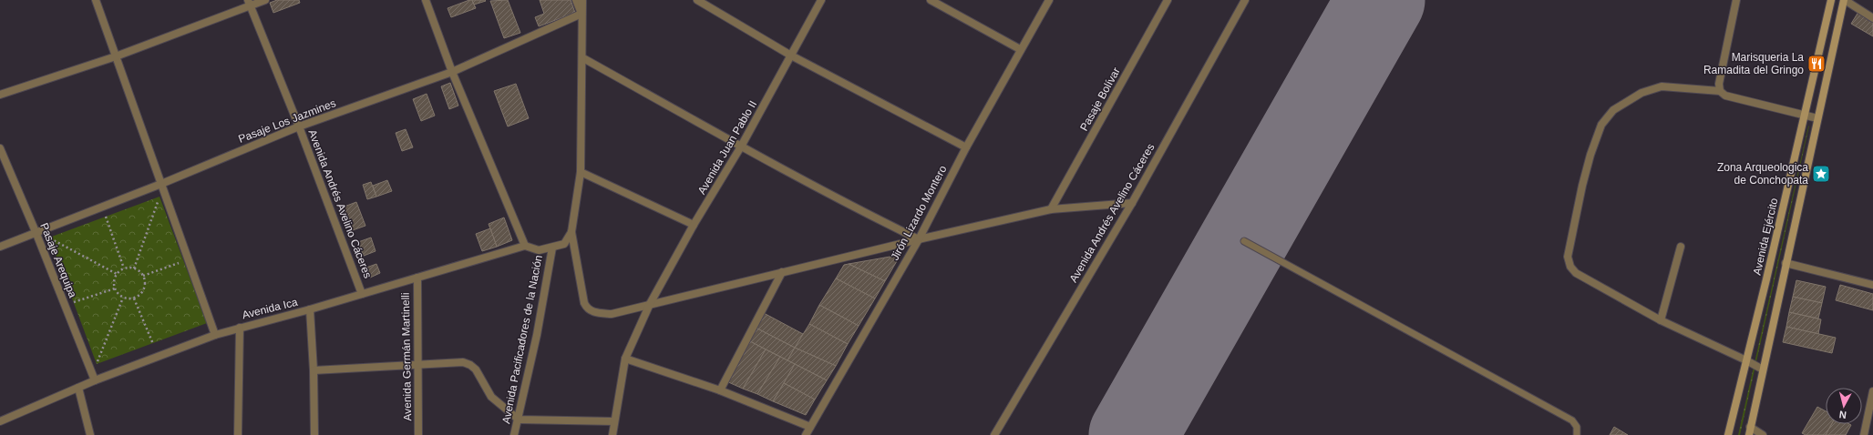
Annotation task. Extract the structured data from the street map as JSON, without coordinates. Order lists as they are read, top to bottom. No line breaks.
{"streets":{"street":["Pasaje Bolívar","Pasaje Los Jazmines","Avenida Juan Pablo II","Avenida Andrés Avelino Cáceres","Jirón Lizardo Montero","Avenida Ejército","Pasaje Arequipa","Avenida Ica","Avenida Pacificadores de la Nación","Avenida Germán Martinelli"]},"crossings":[["Pasaje Los Jazmines","Avenida Andrés Avelino Cáceres"],["Pasaje Los Jazmines","Pasaje Arequipa"],["Avenida Andrés Avelino Cáceres","Avenida Ica"],["Pasaje Arequipa","Avenida Ica"],["Avenida Ica","Avenida Pacificadores de la Nación"],["Avenida Ica","Avenida Germán Martinelli"]],"places":{"restaurant":["Marisqueria La Ramadita del Gringo"],"place":["Zona Arqueologica de Conchopata"]},"north":"bottom"}
